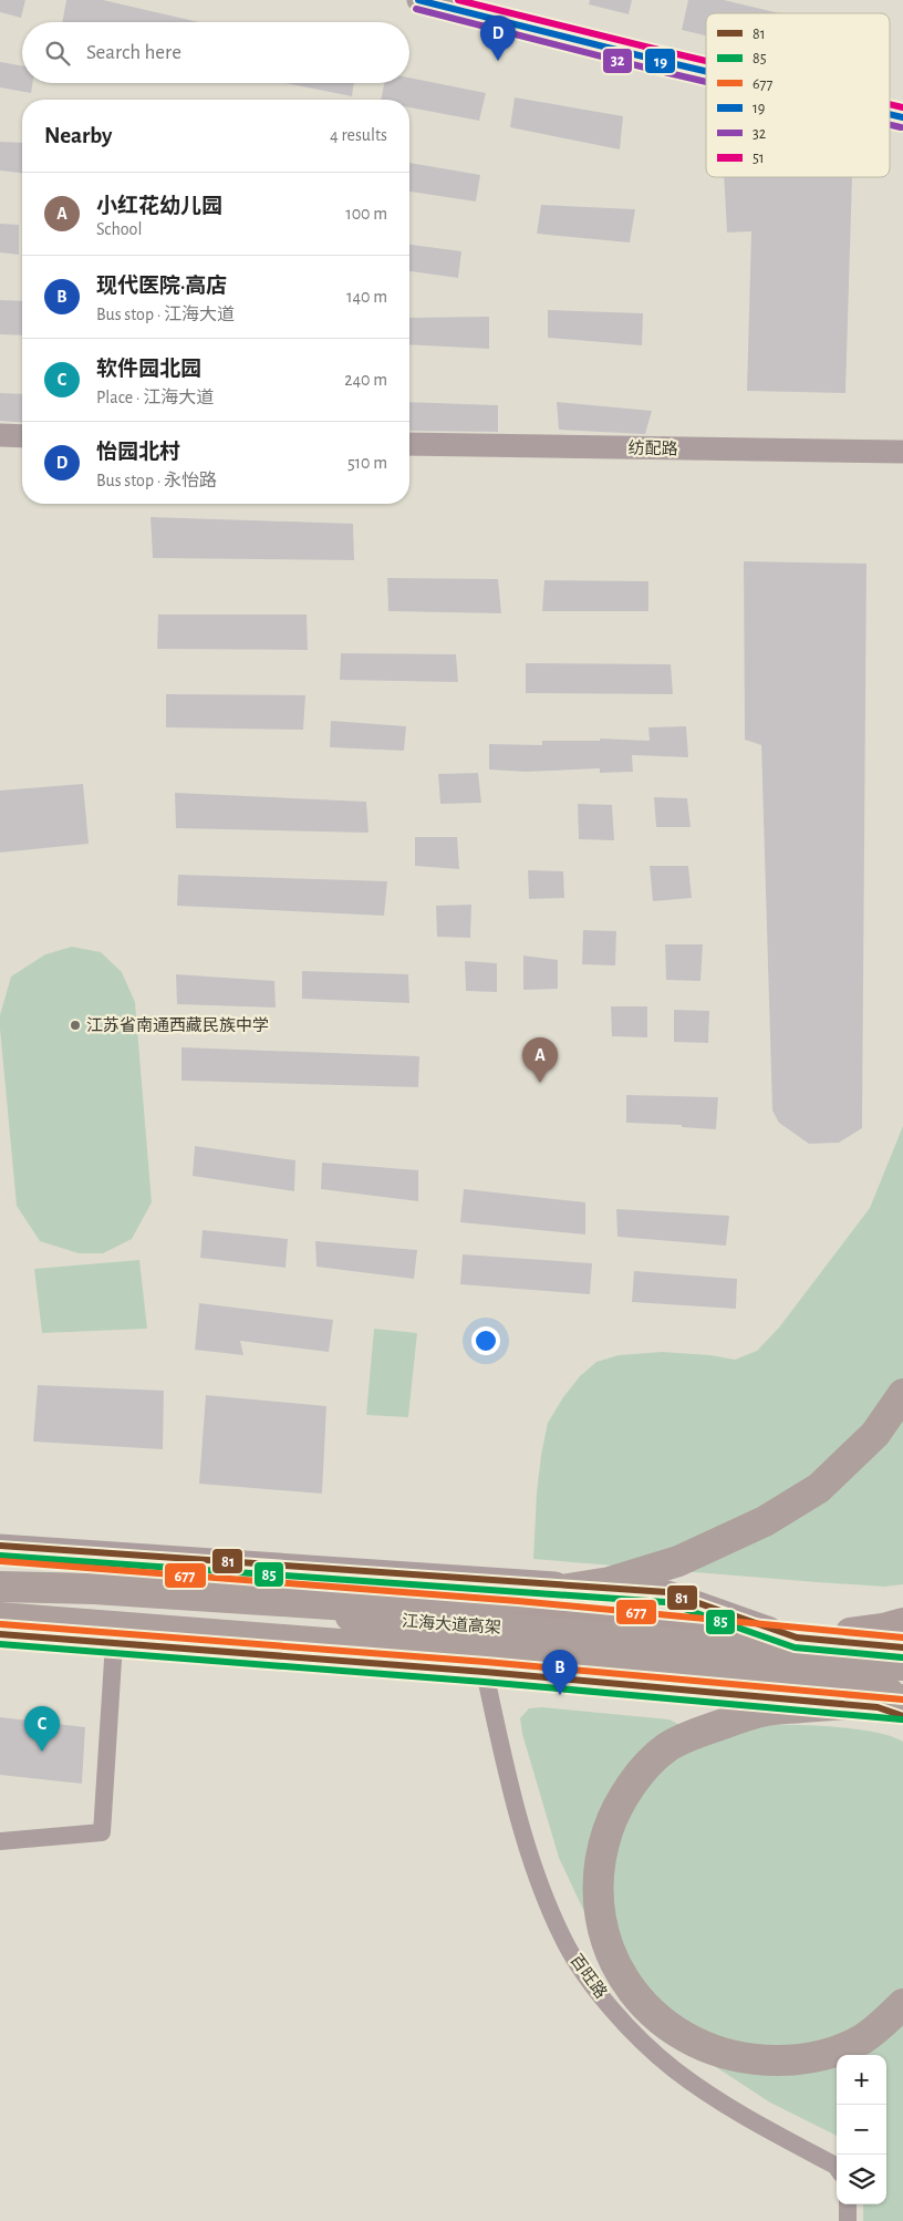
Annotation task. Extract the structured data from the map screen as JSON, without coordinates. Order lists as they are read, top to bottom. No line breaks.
{"streets":{"highway":["江海大道高架"],"street":["纺配路","百旺路"]},"places":["江苏省南通西藏民族中学"],"lines":["transit line 19","transit line 51","transit line 32","transit line 81","transit line 85","transit line 677"],"legend":["81","85","677","19","32","51"],"page":{"pins":["D","A","B","C"],"search":"Search here","heading":["Nearby","4 results"],"list":[{"mark":"A","name":"小红花幼儿园","note":"School","value":"100 m"},{"mark":"B","name":"现代医院·高店","note":"Bus stop · 江海大道","value":"140 m"},{"mark":"C","name":"软件园北园","note":"Place · 江海大道","value":"240 m"},{"mark":"D","name":"怡园北村","note":"Bus stop · 永怡路","value":"510 m"}],"map_buttons":["+","−"]}}
